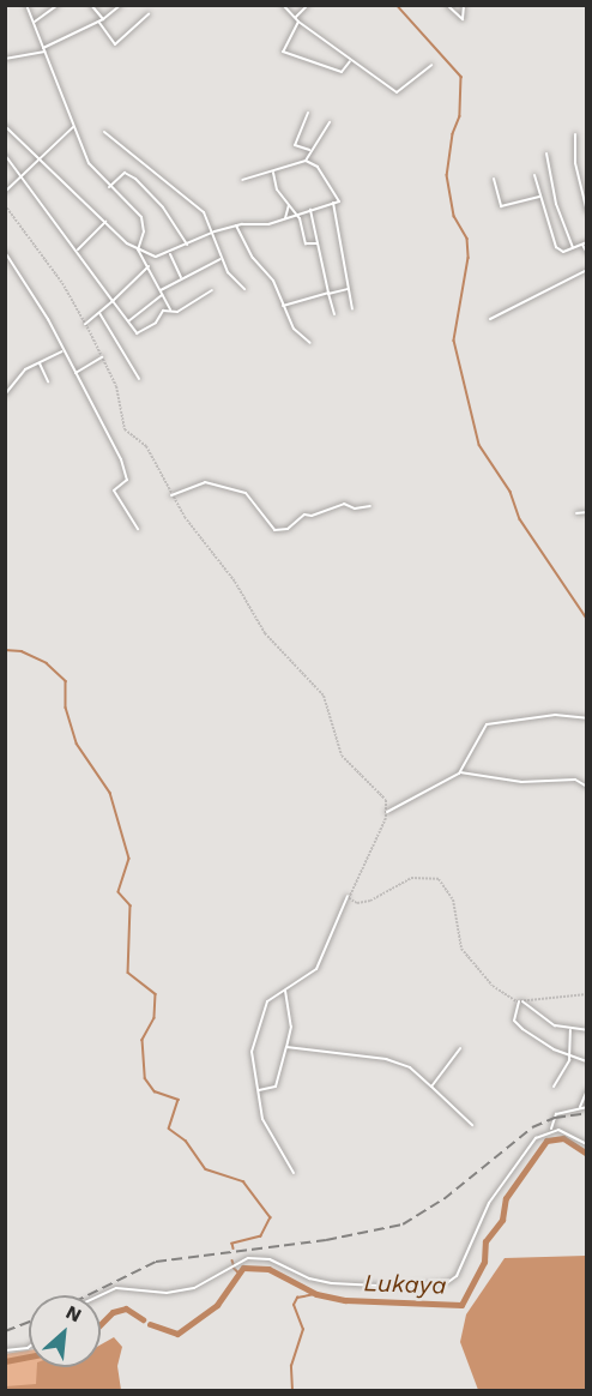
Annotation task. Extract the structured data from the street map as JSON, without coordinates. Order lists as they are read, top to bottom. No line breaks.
{"water":["Lukaya"],"north":"top right"}
